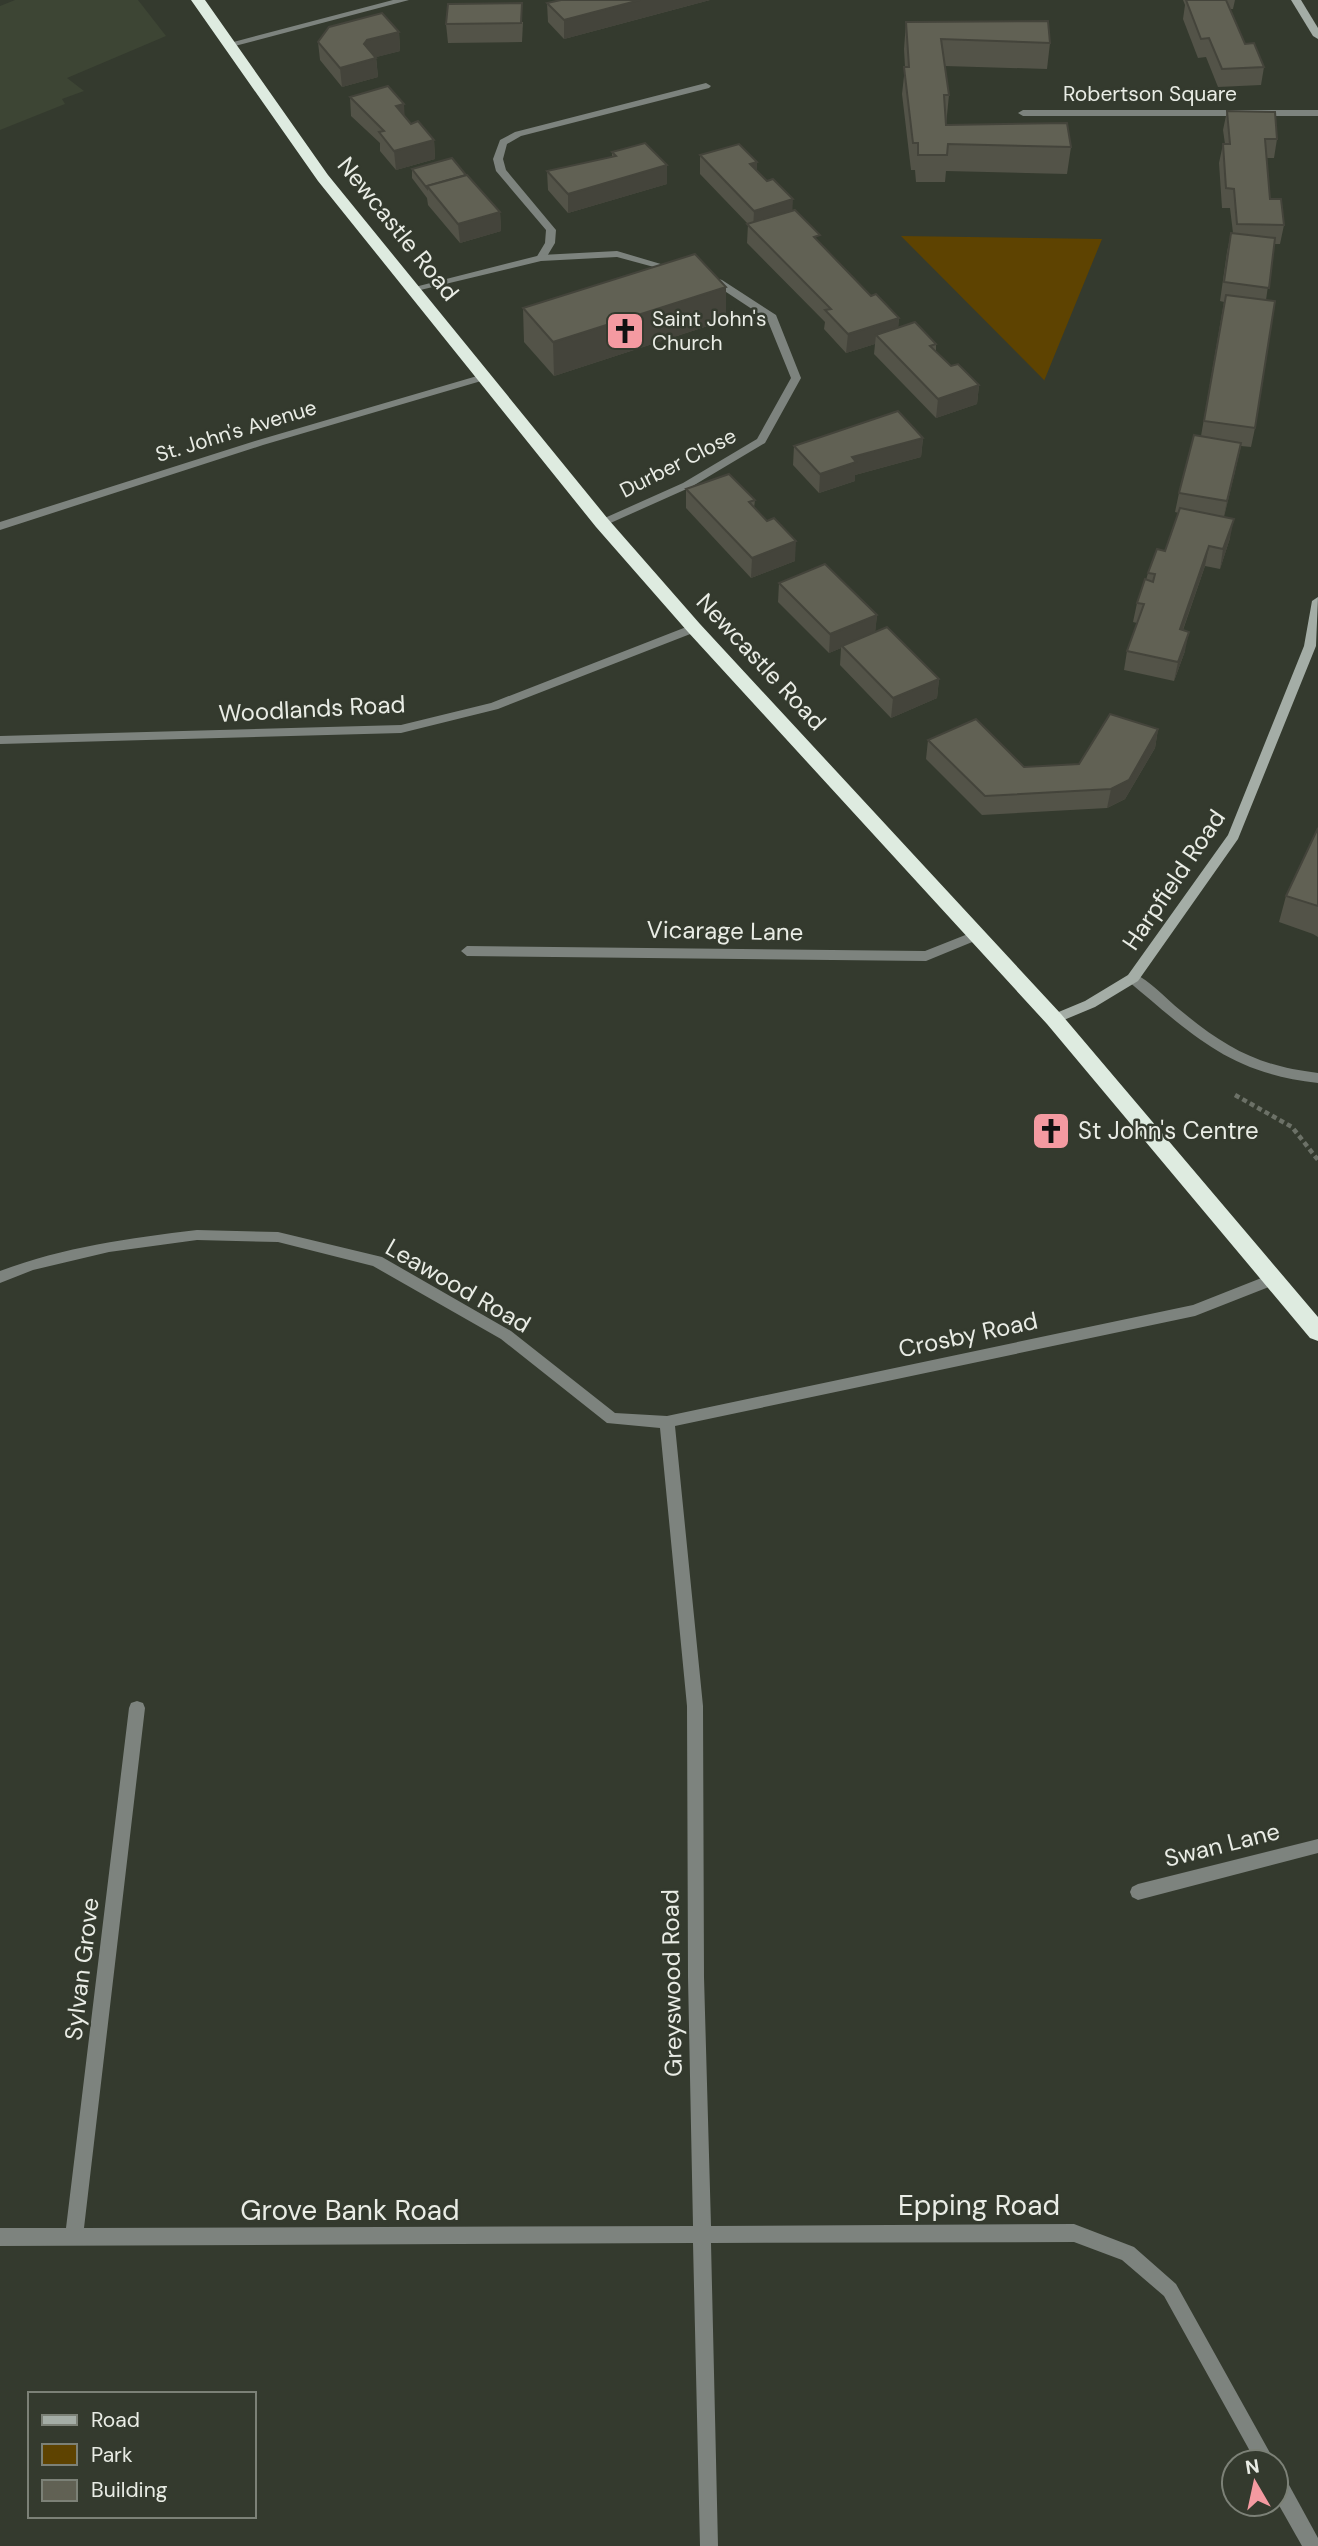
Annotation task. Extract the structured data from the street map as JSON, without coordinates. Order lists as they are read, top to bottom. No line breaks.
{"streets":{"highway":["Newcastle Road"],"street":["Robertson Square","St. John's Avenue","Durber Close","Woodlands Road","Harpfield Road","Vicarage Lane","Leawood Road","Crosby Road","Swan Lane","Sylvan Grove","Greyswood Road","Epping Road","Grove Bank Road"]},"crossings":[["Newcastle Road","St. John's Avenue"],["Newcastle Road","Durber Close"],["Newcastle Road","Woodlands Road"],["Newcastle Road","Harpfield Road"],["Newcastle Road","Vicarage Lane"],["Newcastle Road","Crosby Road"],["Leawood Road","Crosby Road"],["Leawood Road","Greyswood Road"],["Crosby Road","Greyswood Road"],["Sylvan Grove","Grove Bank Road"],["Greyswood Road","Epping Road"],["Greyswood Road","Grove Bank Road"],["Epping Road","Grove Bank Road"]],"places":{"church":["Saint John's Church","St John's Centre"]},"legend":["Road","Park","Building"],"north":"top"}
